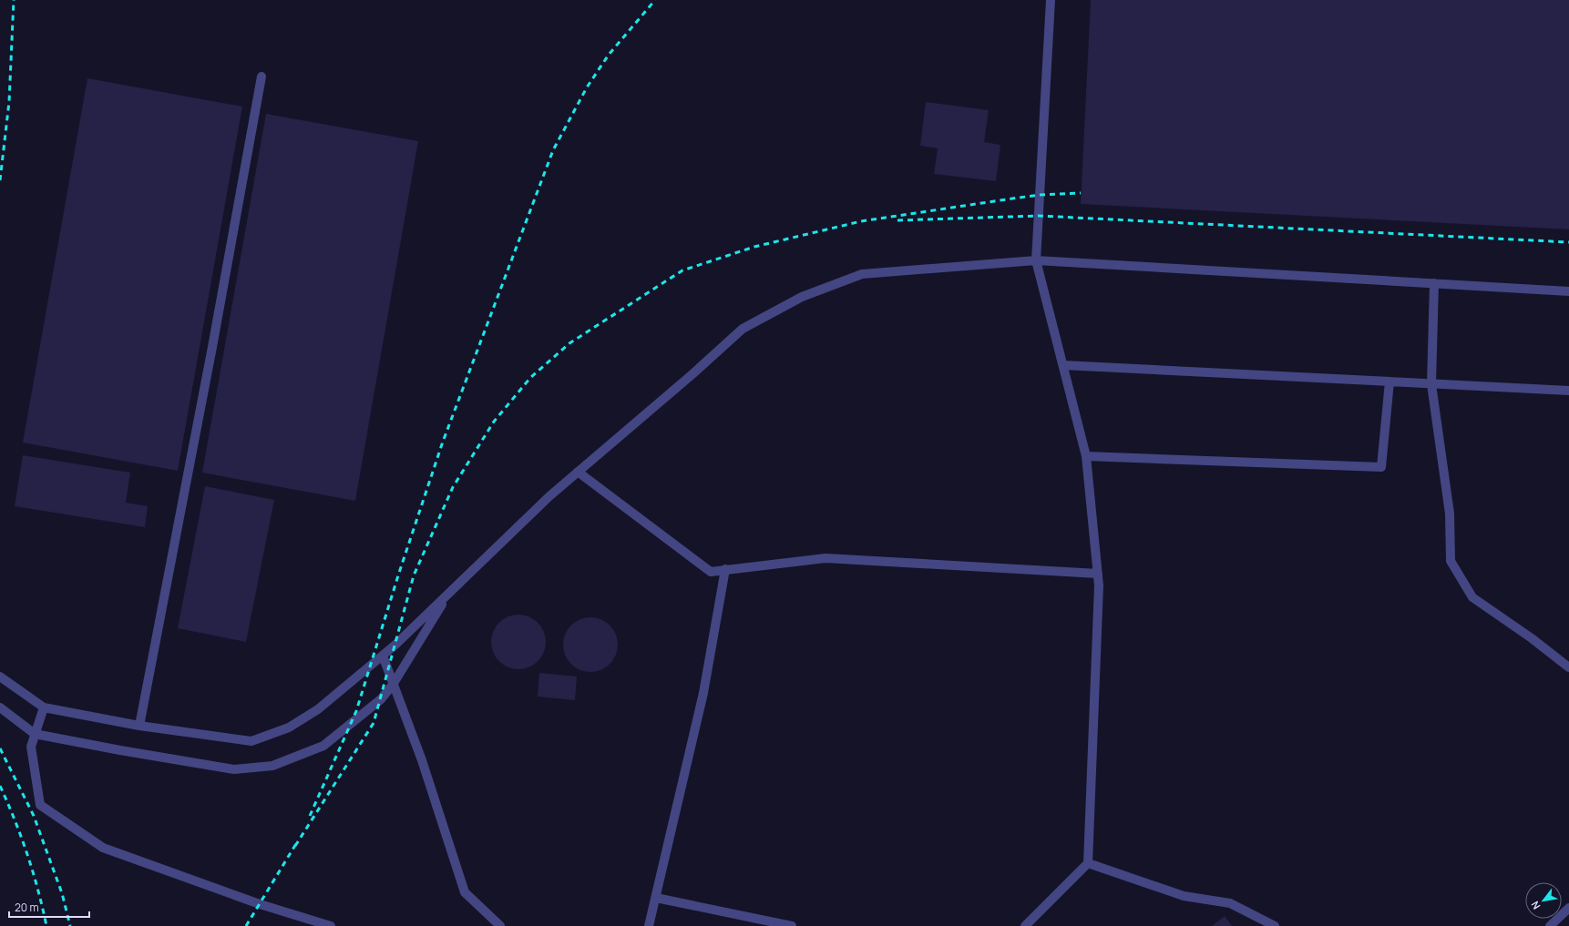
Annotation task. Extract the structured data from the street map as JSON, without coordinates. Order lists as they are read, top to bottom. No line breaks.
{"scale_bar":"20 m","north":"bottom left"}
